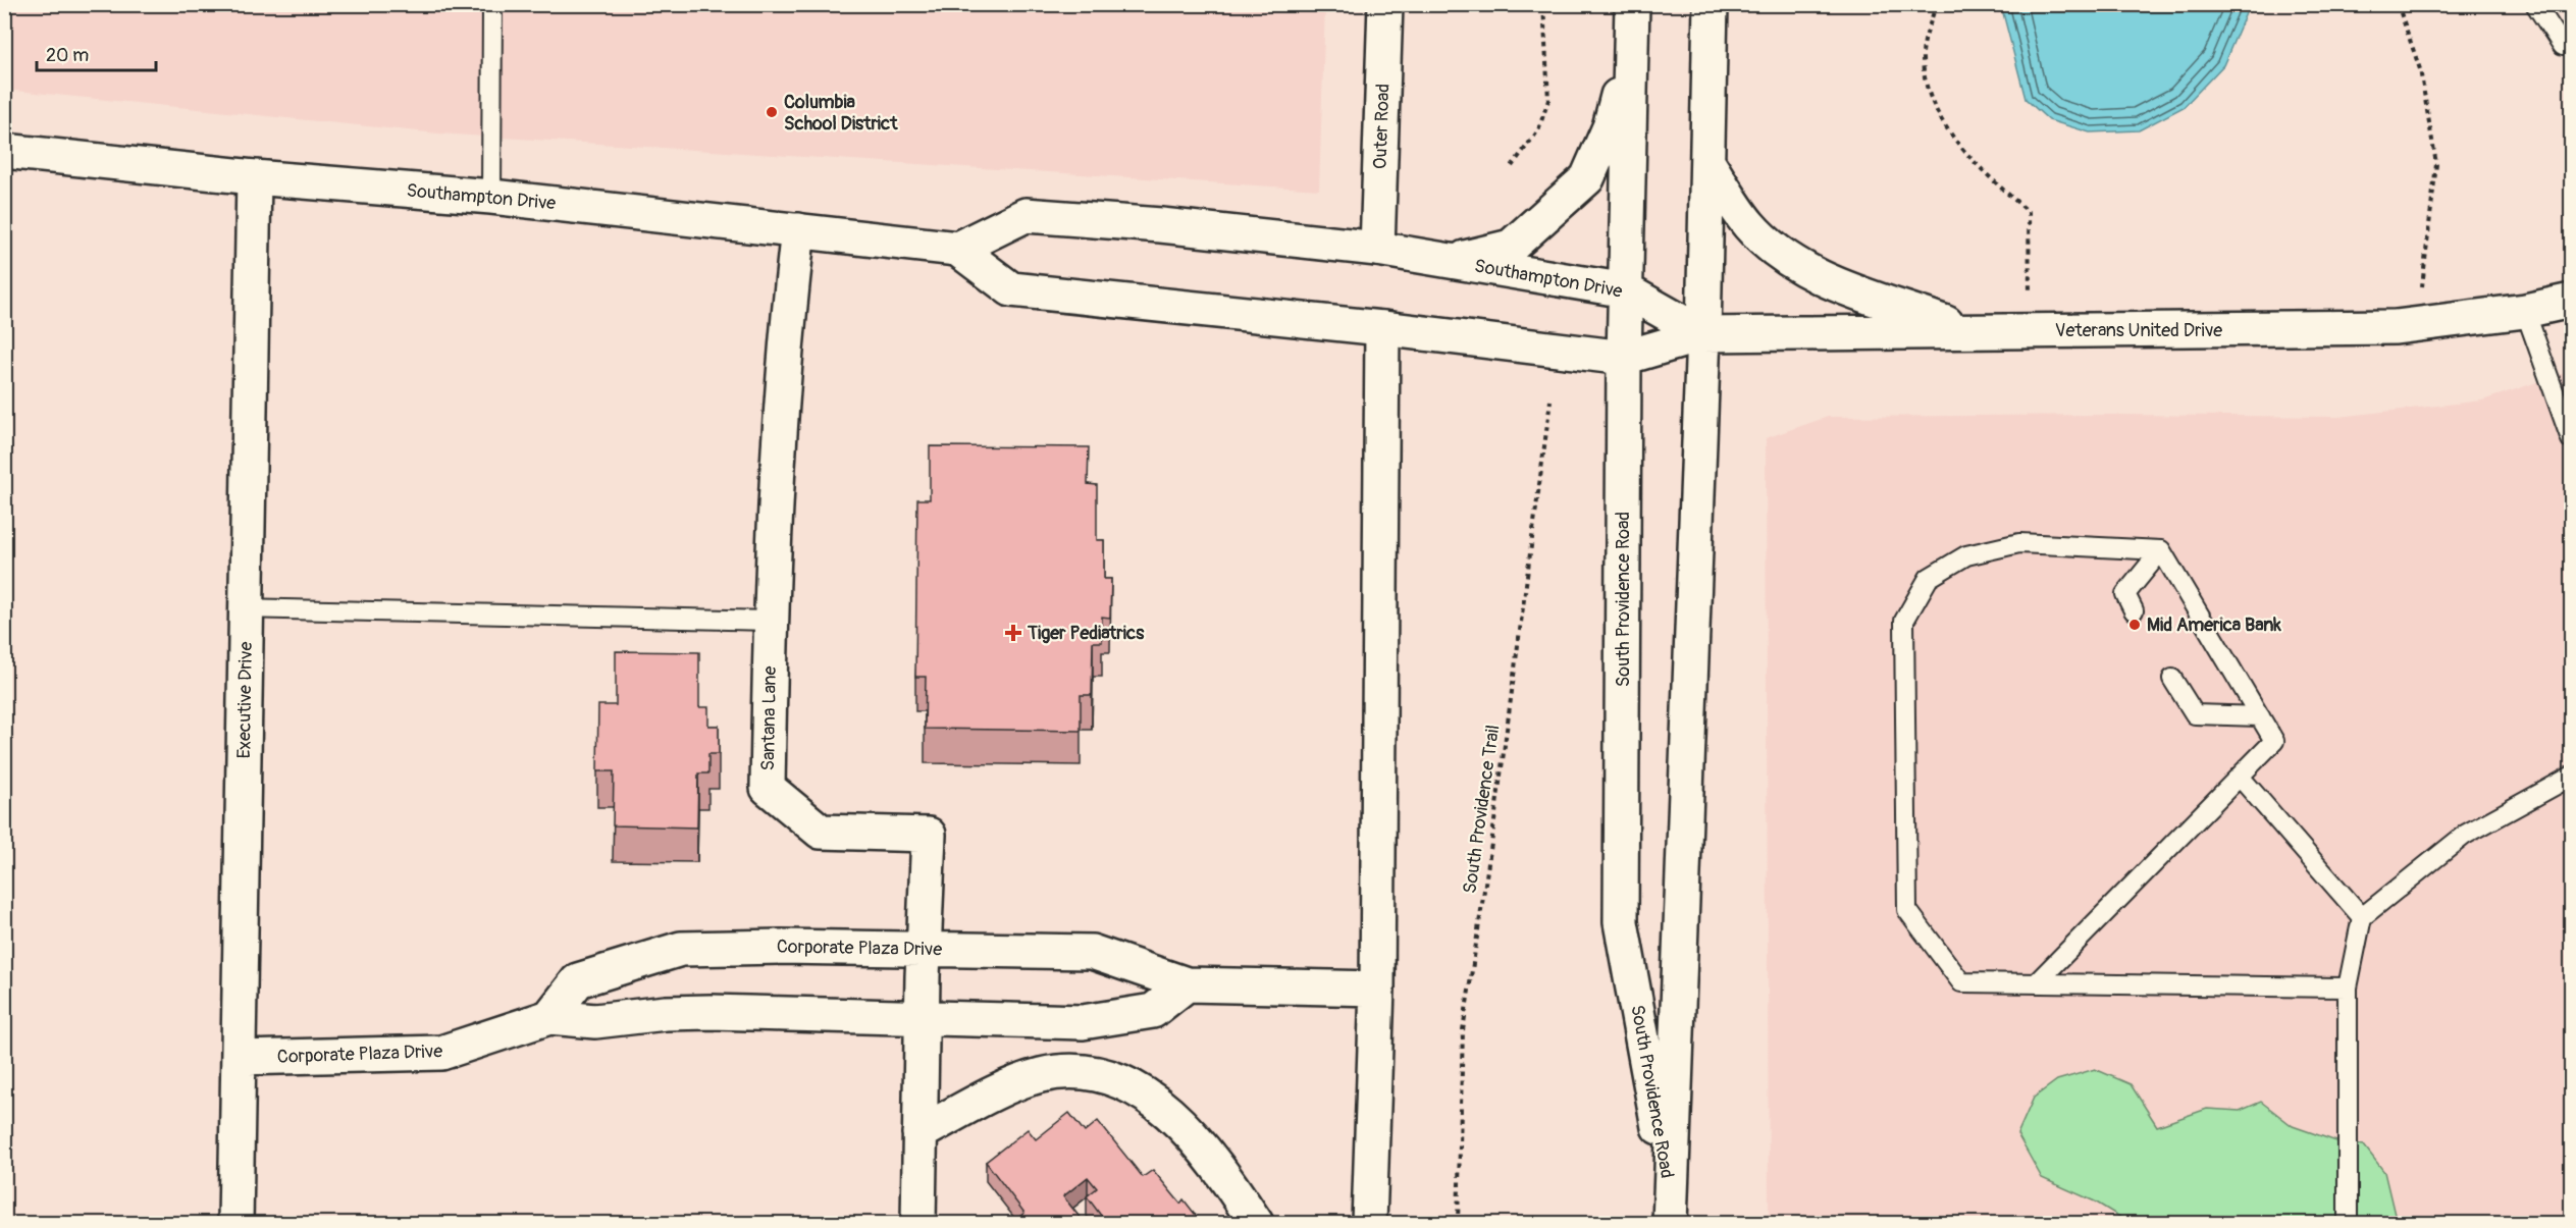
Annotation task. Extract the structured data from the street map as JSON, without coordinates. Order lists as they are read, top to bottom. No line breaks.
{"streets":{"street":["Outer Road","Southampton Drive","Veterans United Drive","South Providence Road","Executive Drive","Santana Lane","Corporate Plaza Drive"],"path":["South Providence Trail"]},"crossings":[["Outer Road","Southampton Drive"],["Southampton Drive","Veterans United Drive"],["Southampton Drive","South Providence Road"],["Southampton Drive","Executive Drive"],["Southampton Drive","Santana Lane"],["Veterans United Drive","South Providence Road"],["Executive Drive","Corporate Plaza Drive"],["Santana Lane","Corporate Plaza Drive"]],"places":{"other":["Columbia School District","Mid America Bank"],"health":["Tiger Pediatrics"]},"scale_bar":"20 m"}
